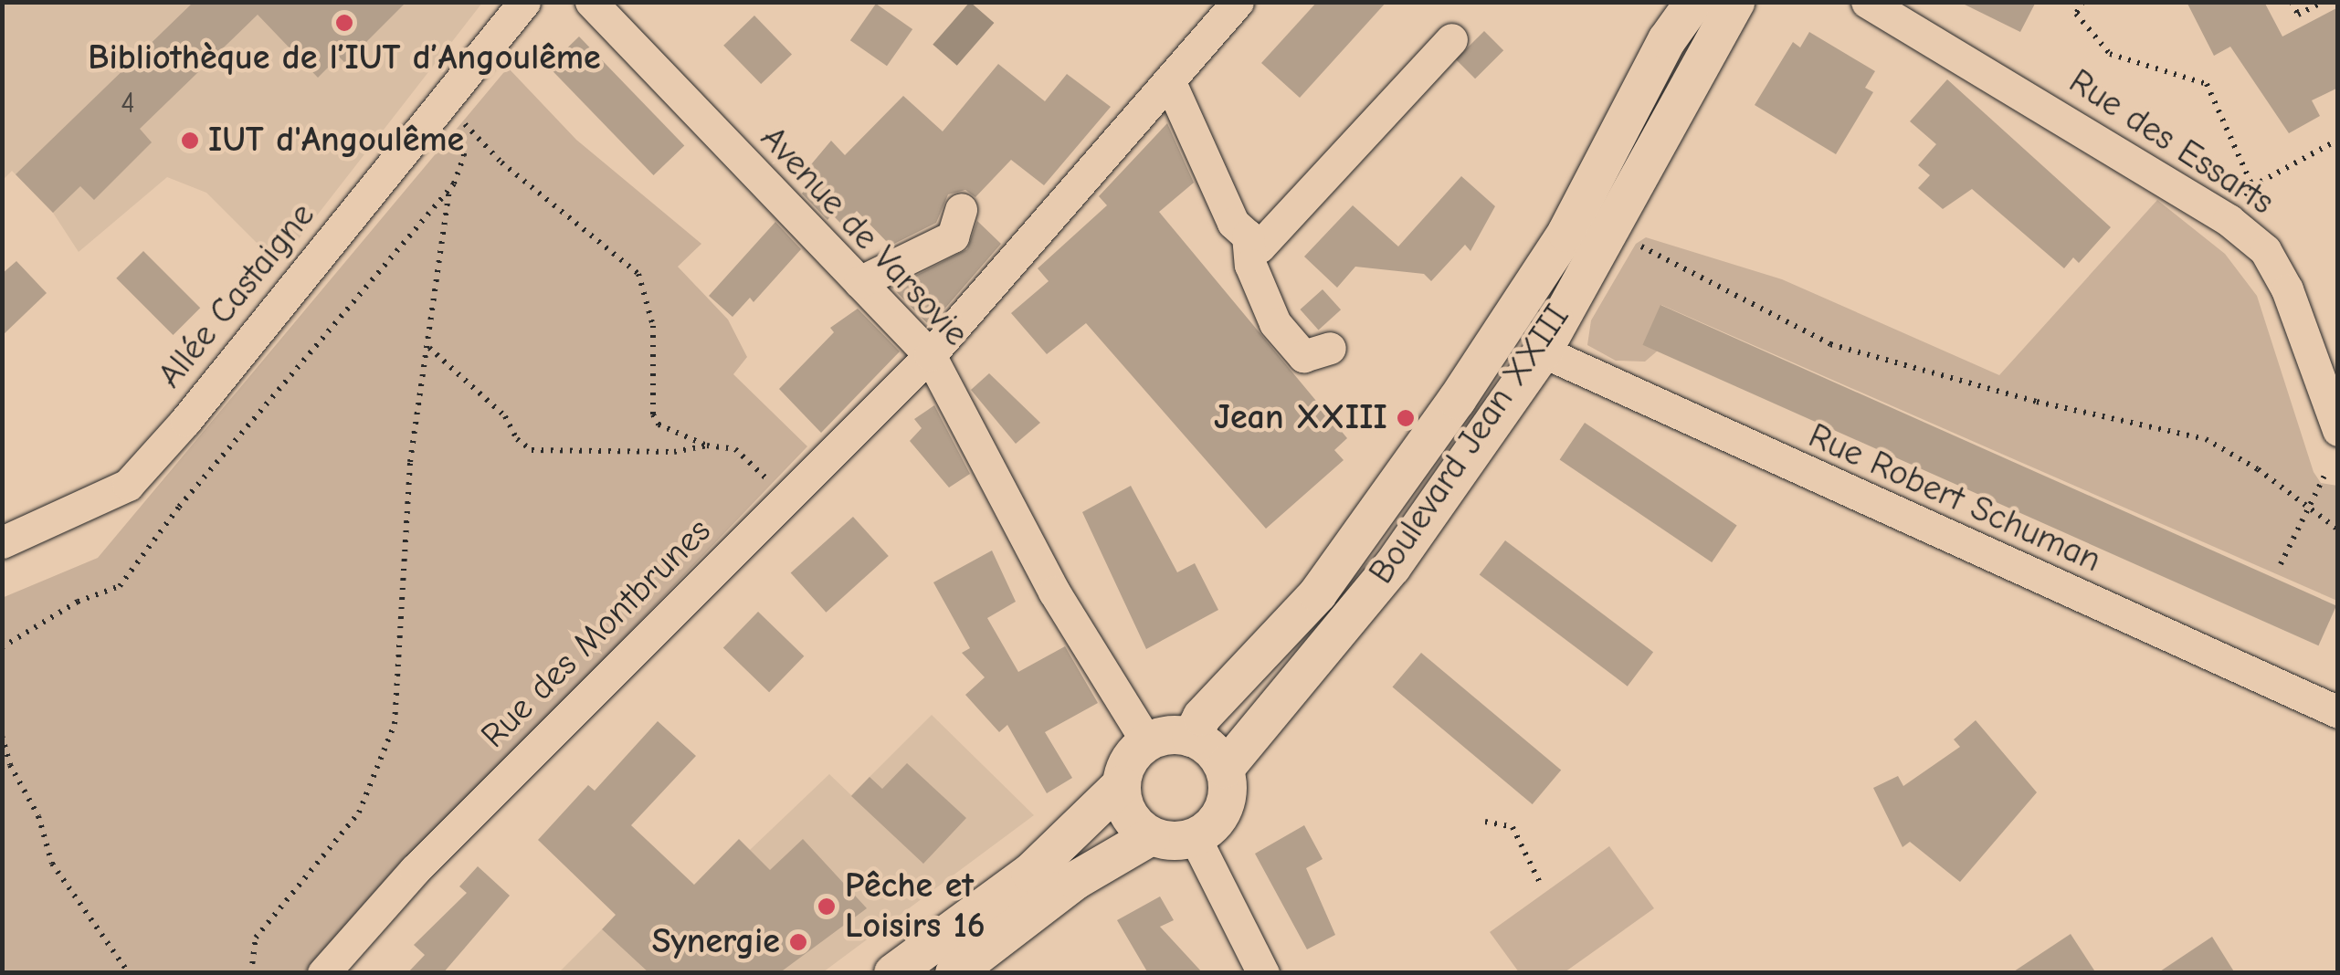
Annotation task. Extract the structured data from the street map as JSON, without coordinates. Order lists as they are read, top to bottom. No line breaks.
{"streets":{"main road":["Boulevard Jean XXIII"],"street":["Rue des Essarts","Avenue de Varsovie","Allée Castaigne","Rue Robert Schuman","Rue des Montbrunes"]},"crossings":[["Avenue de Varsovie","Boulevard Jean XXIII"],["Avenue de Varsovie","Rue des Montbrunes"],["Boulevard Jean XXIII","Rue Robert Schuman"]],"places":["Bibliothèque de l’IUT d’Angoulême","IUT d'Angoulême","Jean XXIII","Pêche et Loisirs 16","Synergie"],"house_numbers":["4"]}
